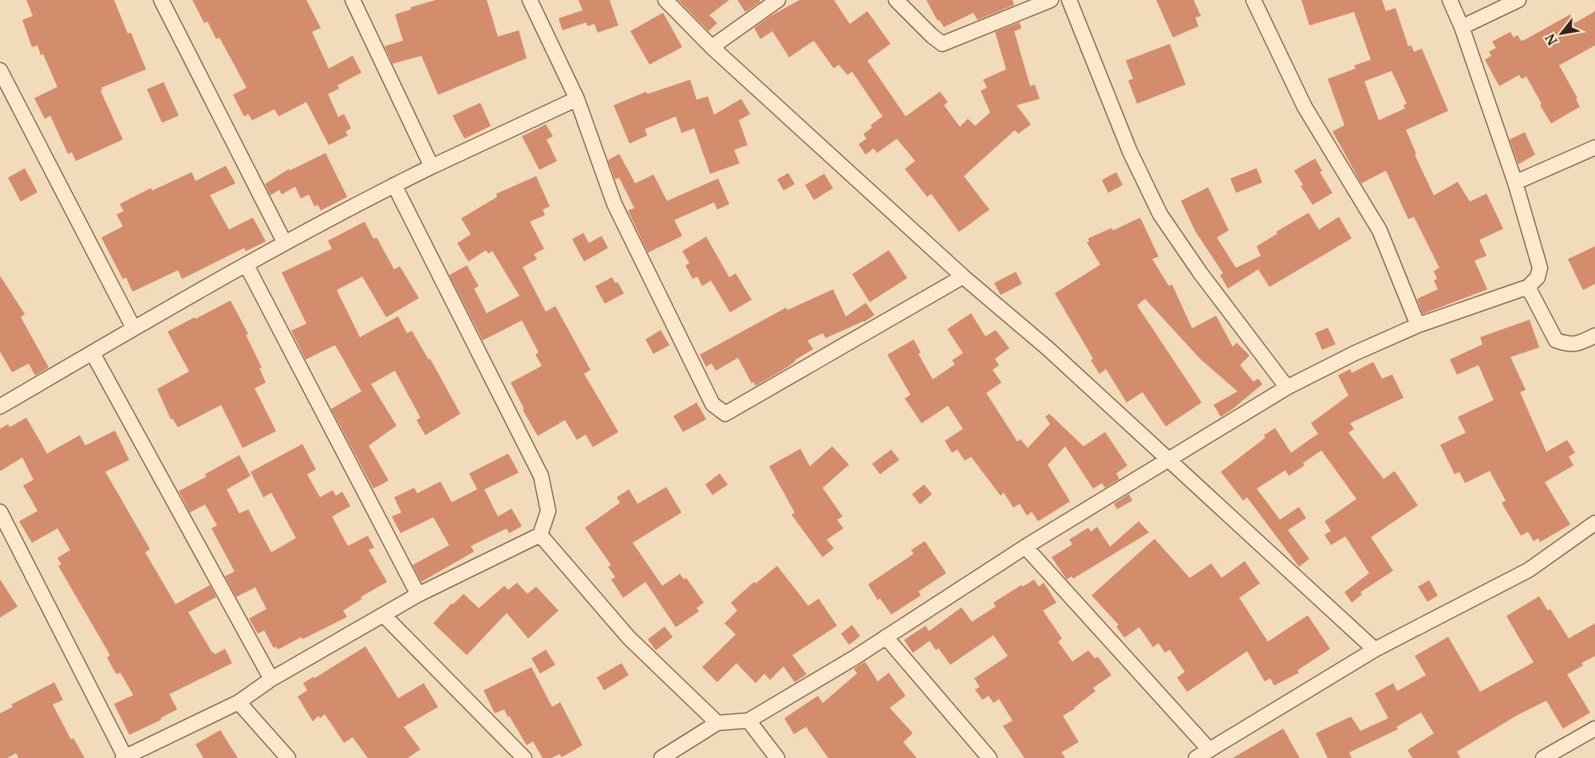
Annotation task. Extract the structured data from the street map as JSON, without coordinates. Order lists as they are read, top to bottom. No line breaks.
{"north":"bottom left"}
